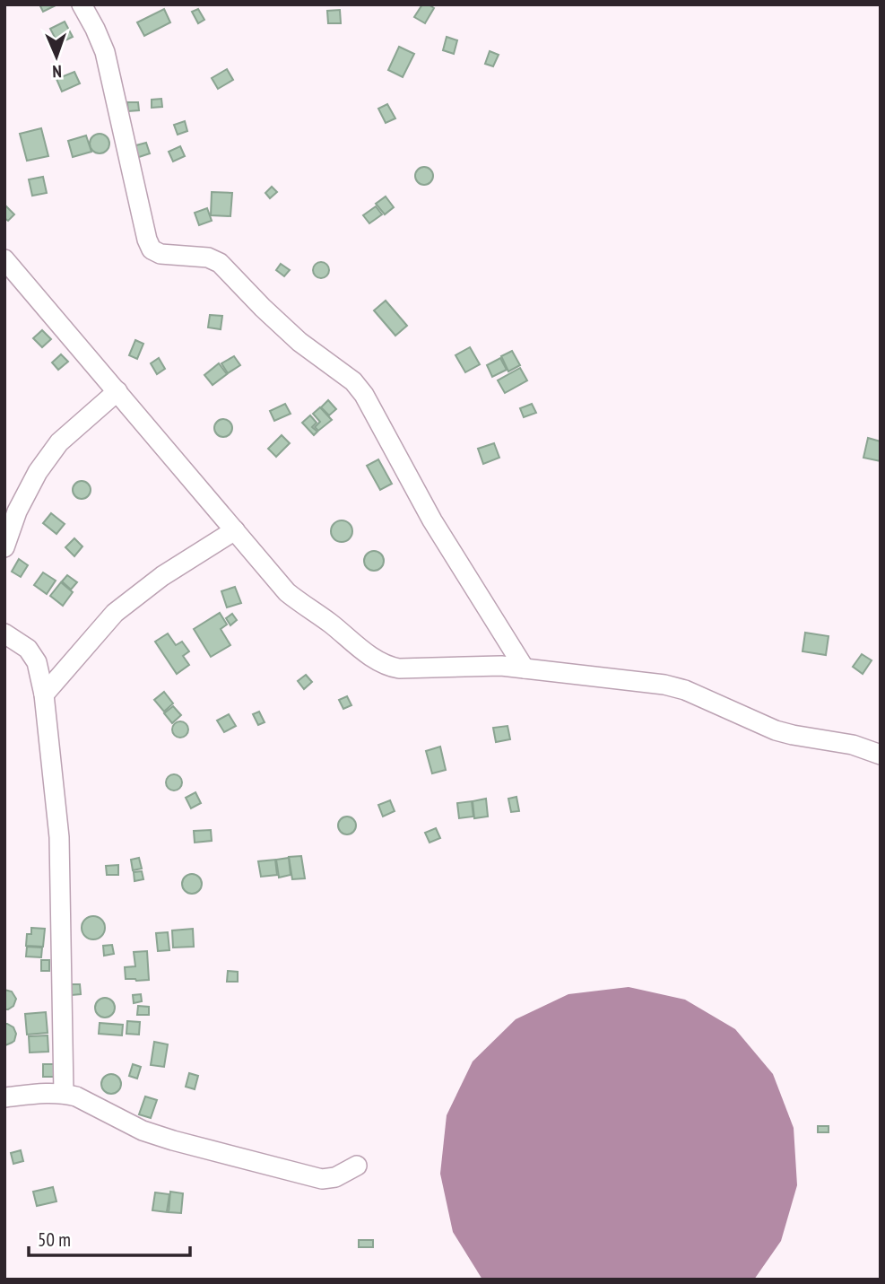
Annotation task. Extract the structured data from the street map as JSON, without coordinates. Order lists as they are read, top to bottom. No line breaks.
{"scale_bar":"50 m","north":"bottom"}
